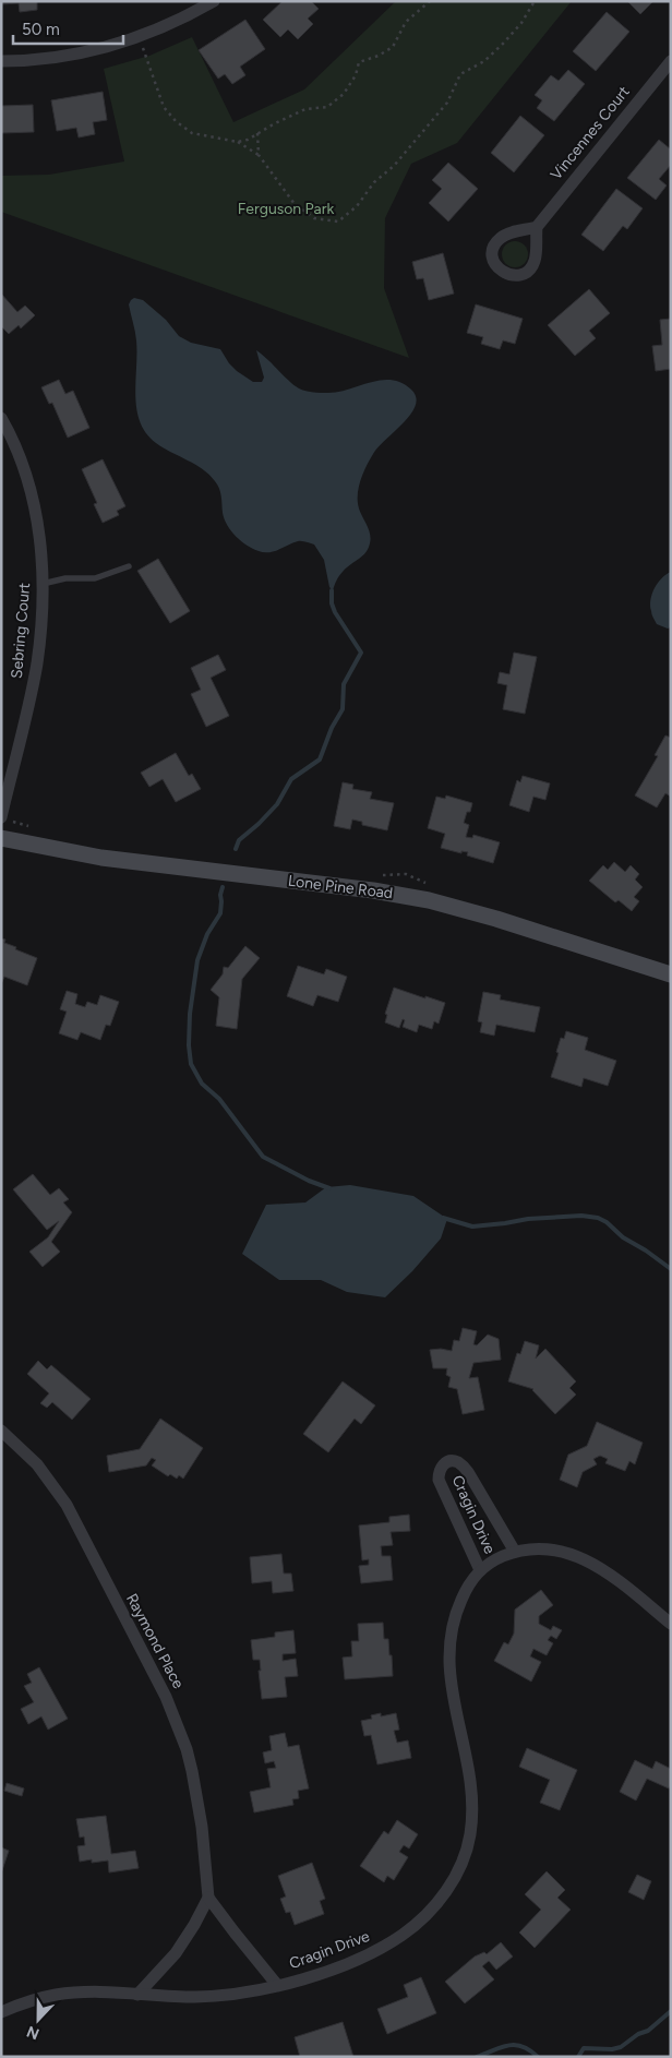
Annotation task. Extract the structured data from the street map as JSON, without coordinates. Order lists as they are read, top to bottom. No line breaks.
{"streets":{"street":["Vincennes Court","Sebring Court","Lone Pine Road","Cragin Drive","Raymond Place"]},"crossings":[["Cragin Drive","Raymond Place"]],"parks":["Ferguson Park"],"scale_bar":"50 m","north":"bottom"}
